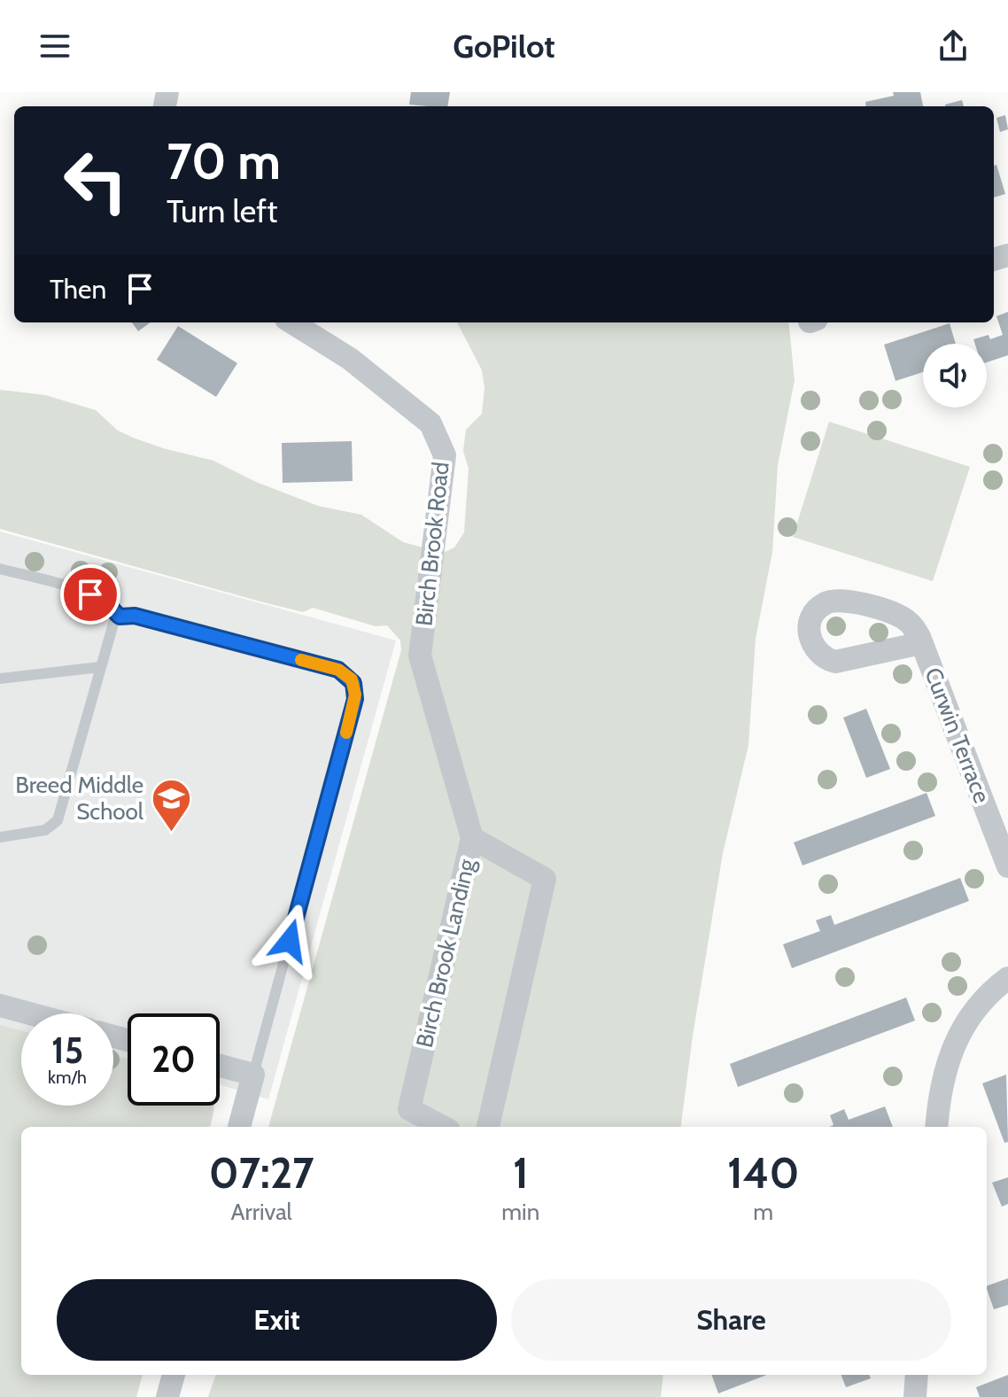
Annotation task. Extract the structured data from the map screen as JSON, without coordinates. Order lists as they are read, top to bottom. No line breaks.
{"streets":{"street":["Birch Brook Road","Curwin Terrace","Birch Brook Landing"]},"crossings":[["Birch Brook Road","Birch Brook Landing"]],"places":{"school or university":["Breed Middle School"]},"page":{"header":"GoPilot","turn":["70 m","Turn left"],"then":"Then","speed":"15 km/h","limit":"20","eta":["07:27","Arrival","1","min","140","m"],"buttons":["Exit","Share"]}}
